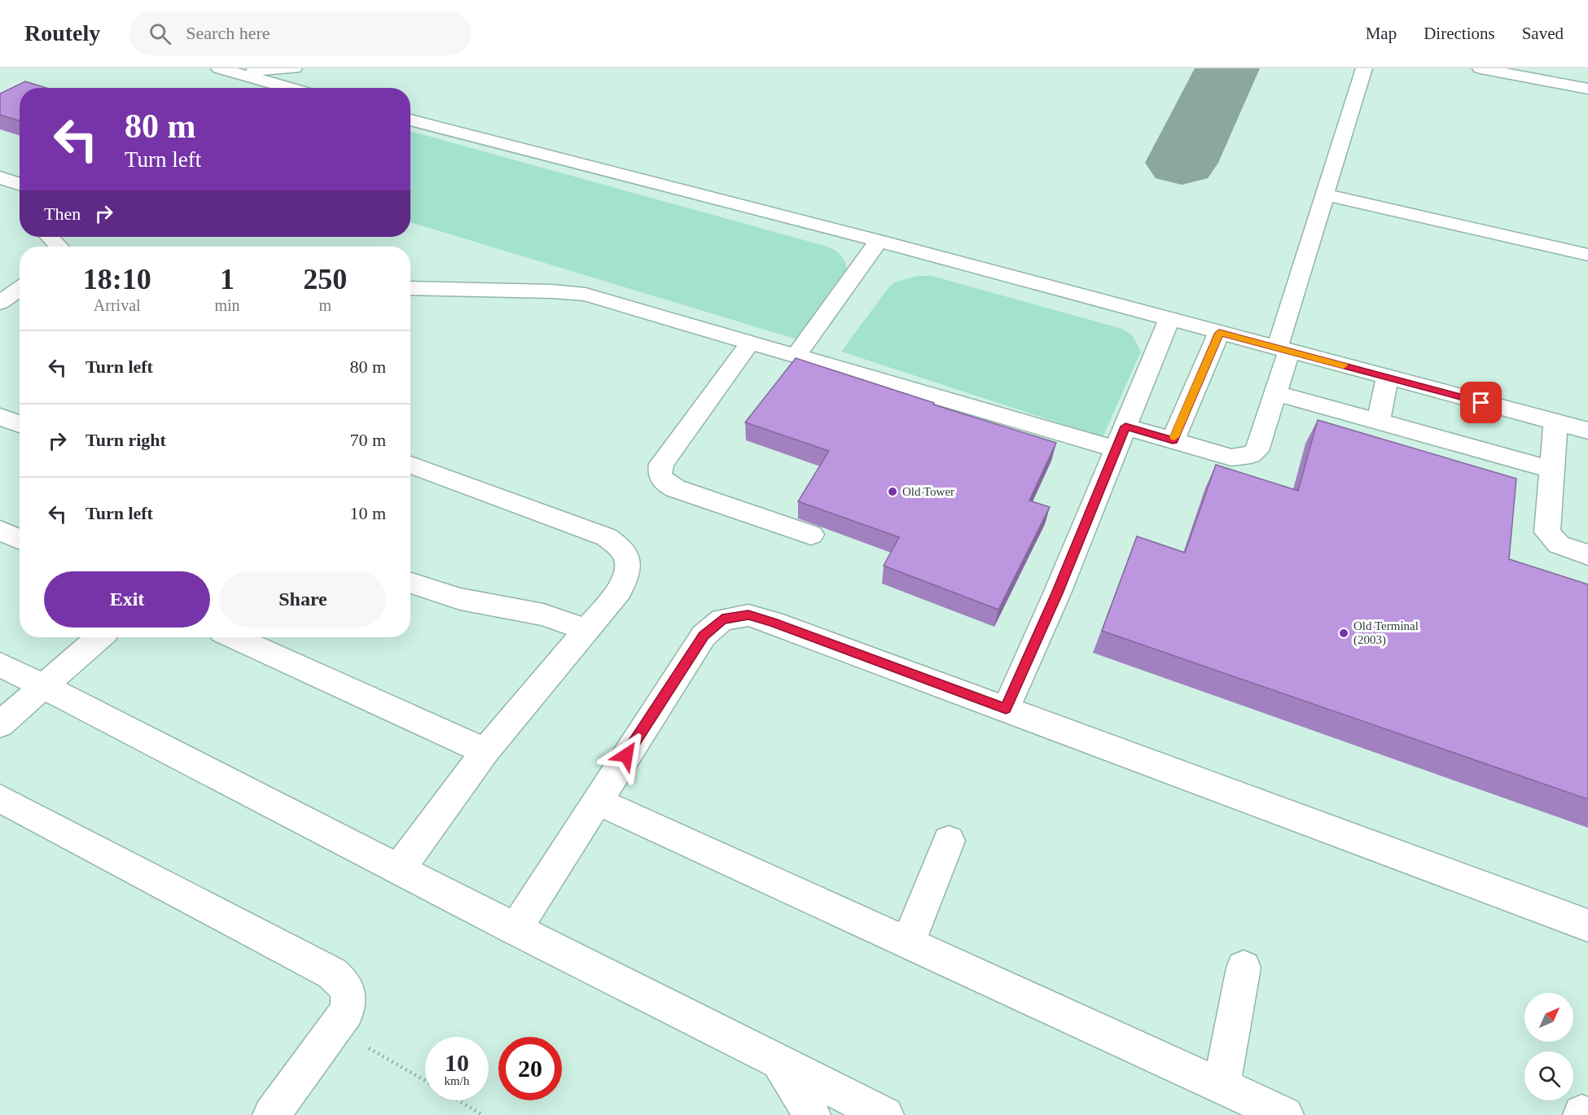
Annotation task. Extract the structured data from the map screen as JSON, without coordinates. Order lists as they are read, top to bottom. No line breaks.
{"places":["Old Tower","Old Terminal (2003)"],"north":"top right","page":{"header":"Routely","search":"Search here","nav":["Map","Directions","Saved"],"turn":["80 m","Turn left"],"then":"Then","eta":["18:10","Arrival","1","min","250","m"],"list":[{"name":"Turn left","value":"80 m"},{"name":"Turn right","value":"70 m"},{"name":"Turn left","value":"10 m"}],"buttons":["Exit","Share"],"speed":"10 km/h","limit":"20"}}
